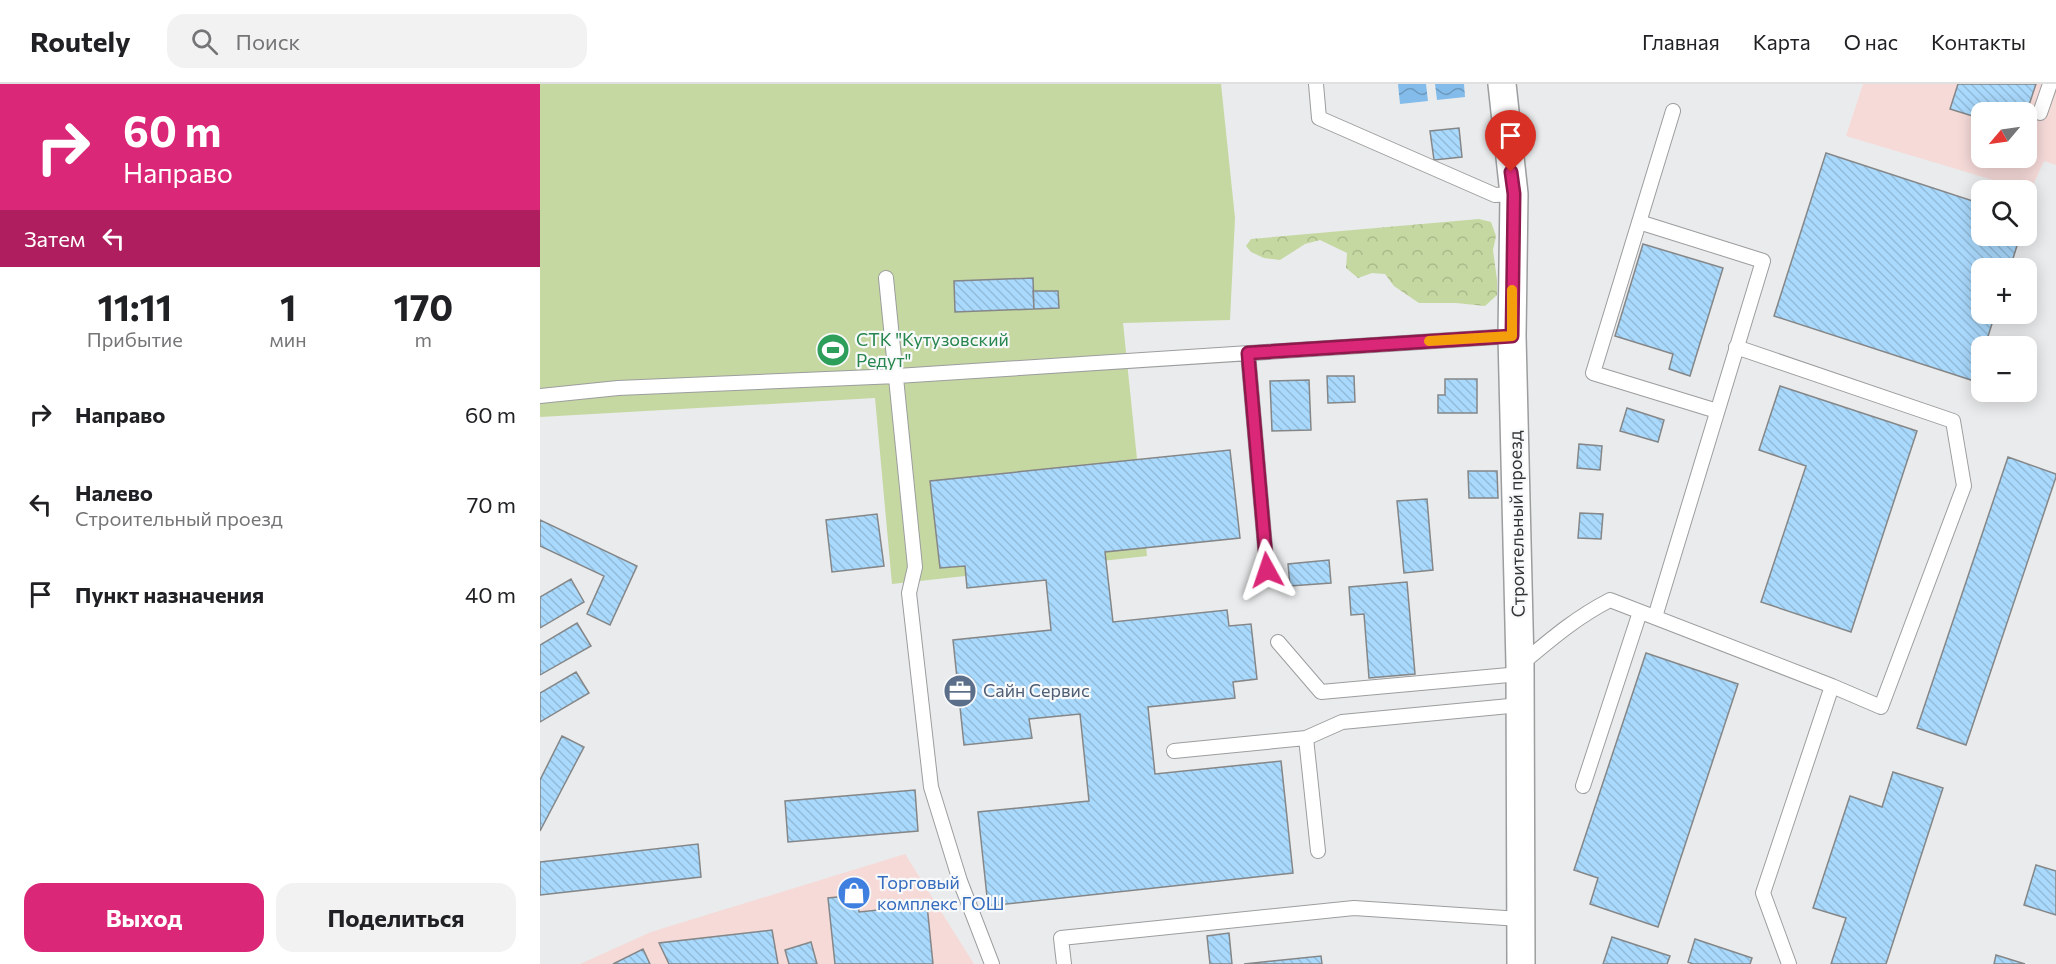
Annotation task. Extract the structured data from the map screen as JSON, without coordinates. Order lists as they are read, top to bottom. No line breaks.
{"streets":{"street":["Строительный проезд"]},"places":{"sports":["СТК \"Кутузовский Редут\""],"office":["Сайн Сервис"],"shop":["Торговый комплекс ГОШ"]},"north":"bottom left","page":{"header":"Routely","search":"Поиск","nav":["Главная","Карта","О нас","Контакты"],"turn":["60 m","Направо"],"map_buttons":["+","−"],"then":"Затем","eta":["11:11","Прибытие","1","мин","170","m"],"list":[{"name":"Направо","value":"60 m"},{"name":"Налево","note":"Строительный проезд","value":"70 m"},{"name":"Пункт назначения","value":"40 m"}],"buttons":["Выход","Поделиться"]}}
